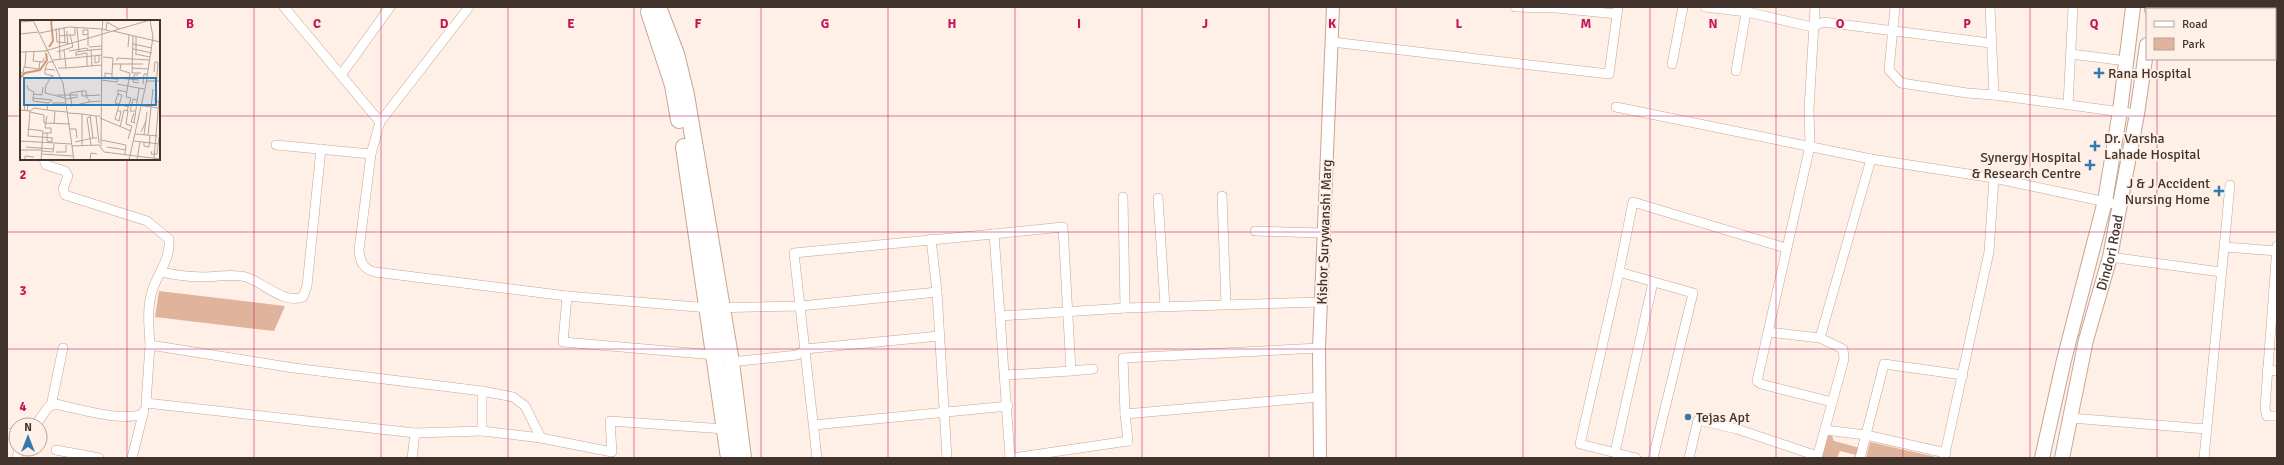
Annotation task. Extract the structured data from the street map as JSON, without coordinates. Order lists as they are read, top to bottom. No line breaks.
{"streets":{"main road":["Dindori Road"],"street":["Kishor Surywanshi Marg"]},"places":{"health":["Rana Hospital","Dr. Varsha Lahade Hospital","Synergy Hospital & Research Centre","J & J Accident Nursing Home"],"other":["Tejas Apt"]},"legend":["Road","Park"],"north":"top","grid":{"columns":["B","C","D","E","F","G","H","I","J","K","L","M","N","O","P","Q"],"rows":["2","3","4"]}}
